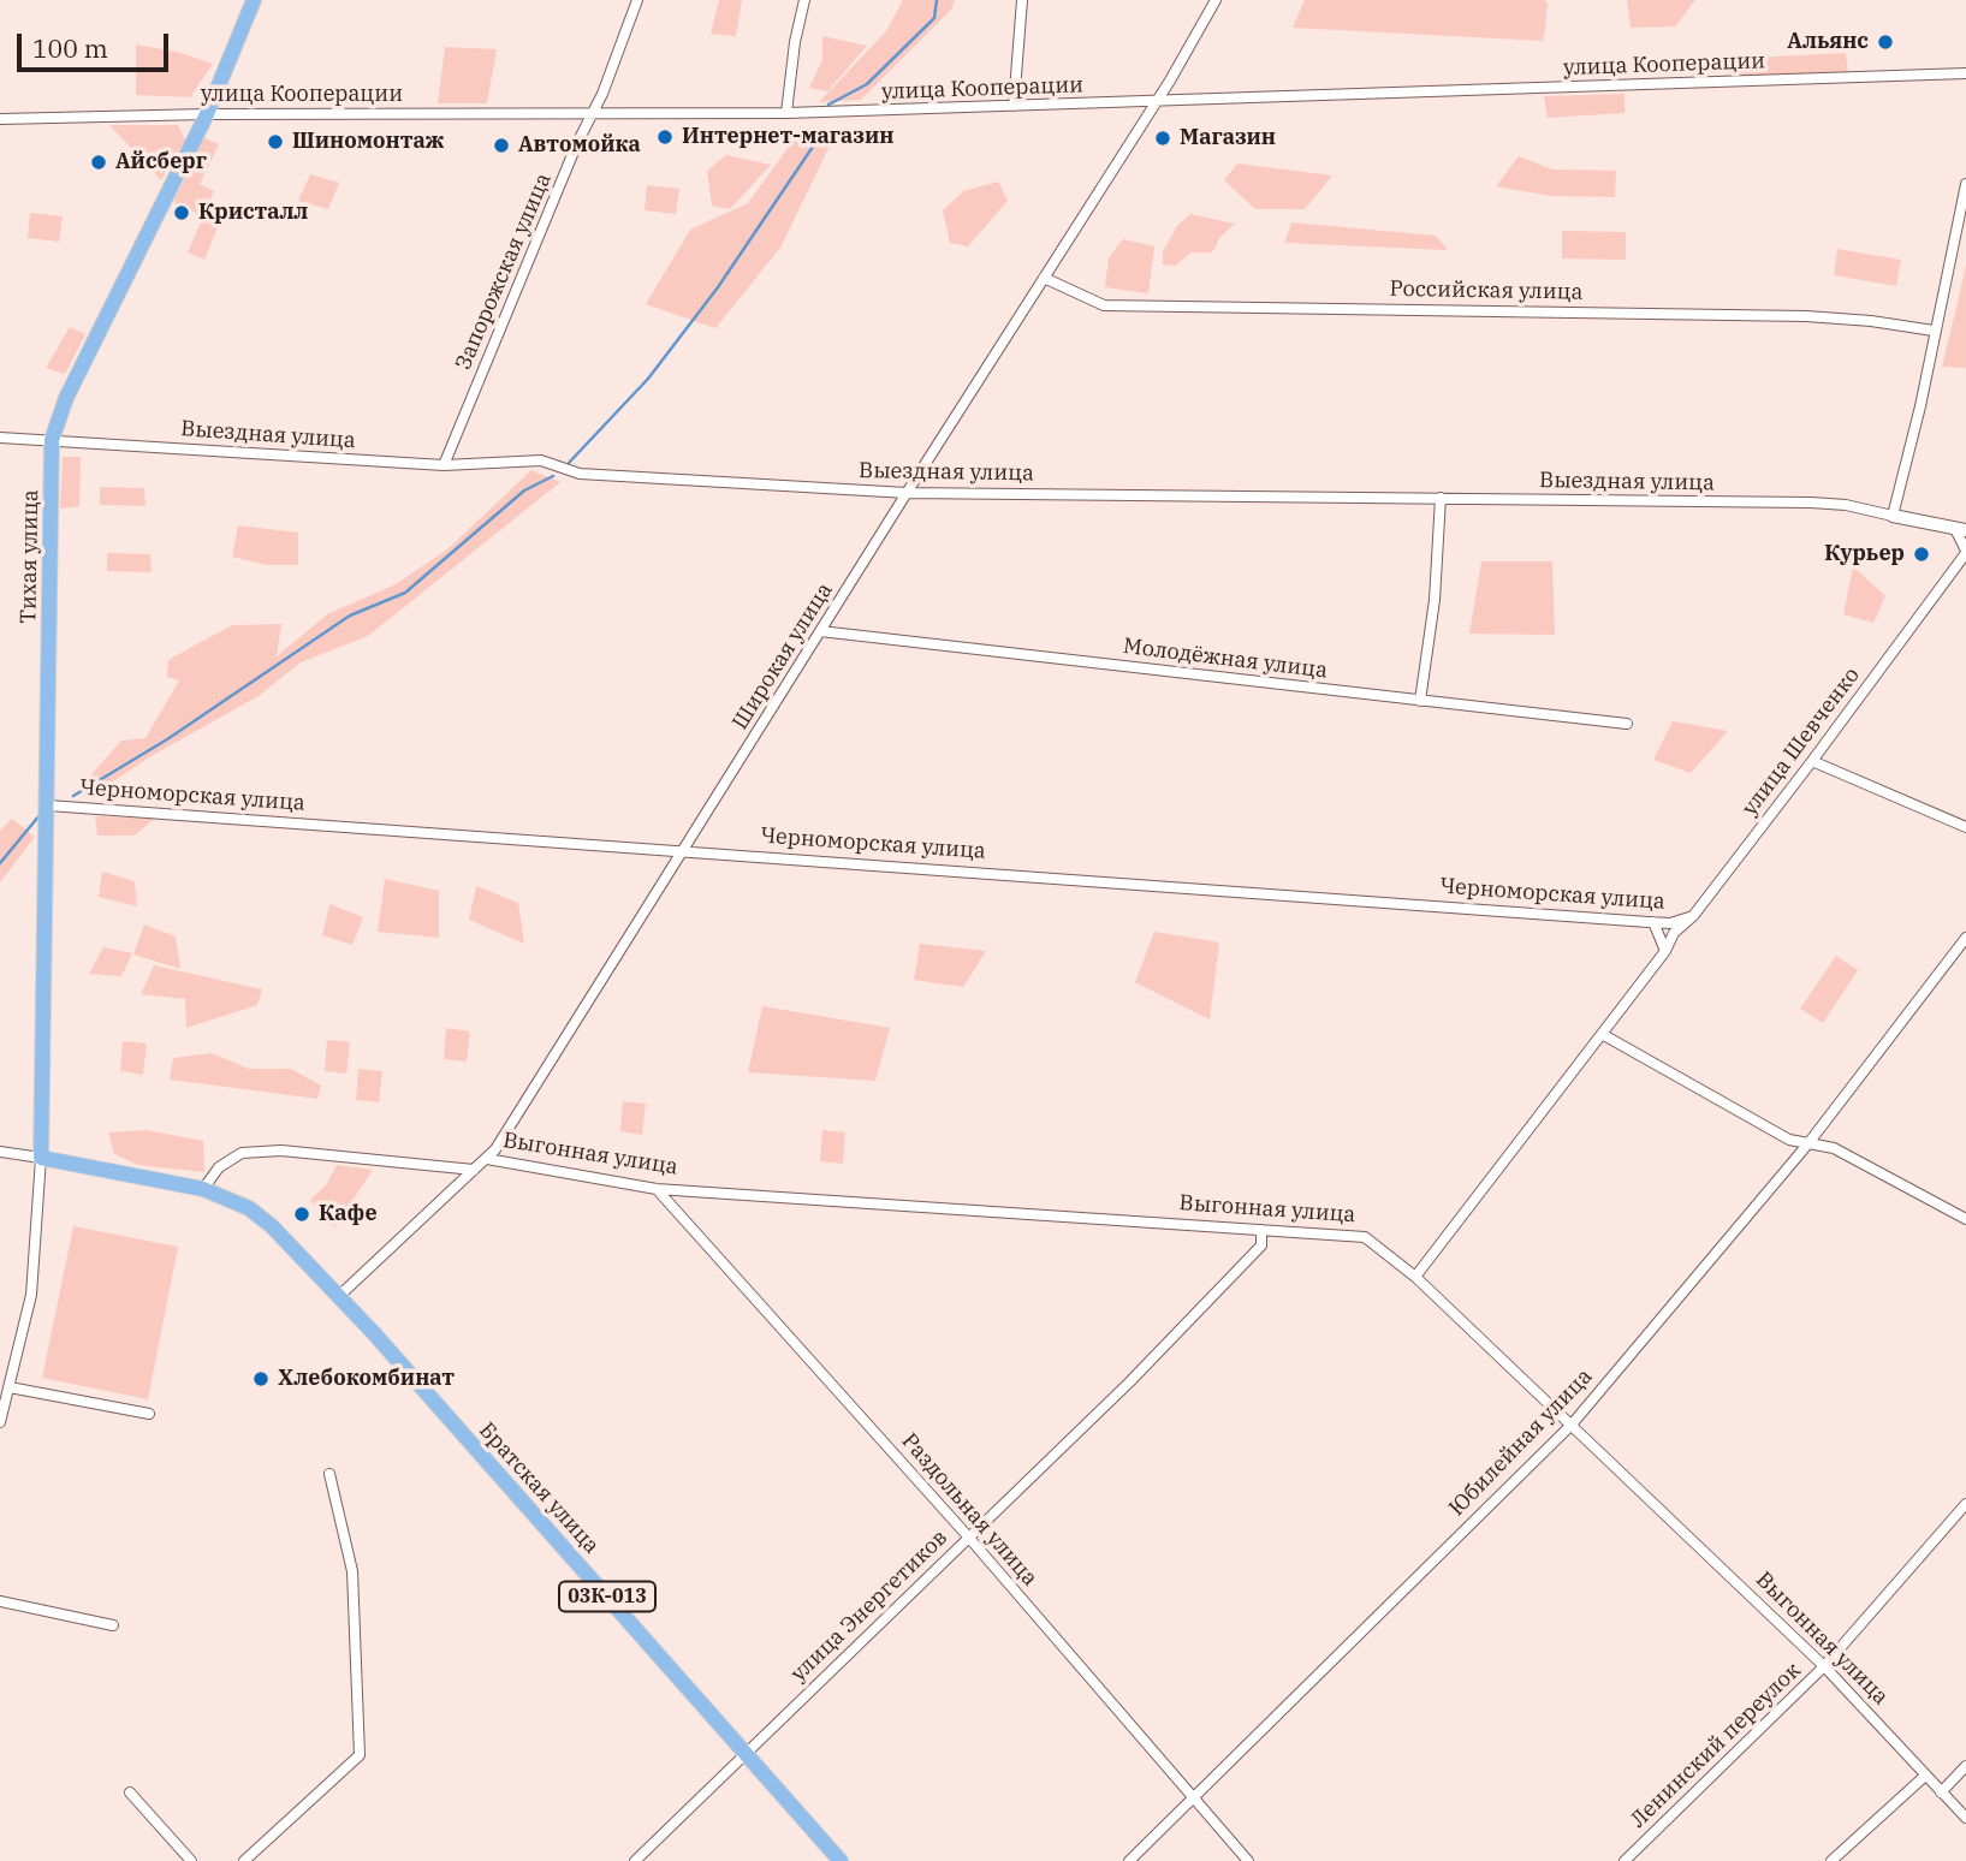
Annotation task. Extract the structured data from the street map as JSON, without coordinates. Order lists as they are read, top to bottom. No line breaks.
{"streets":{"main road":["Тихая улица","Братская улица","03К-013"],"street":["улица Кооперации","Запорожская улица","Российская улица","Выездная улица","Широкая улица","Молодёжная улица","улица Шевченко","Черноморская улица","Выгонная улица","Юбилейная улица","Раздольная улица","улица Энергетиков","Ленинский переулок"]},"crossings":[["улица Кооперации","Запорожская улица"],["улица Кооперации","Тихая улица"],["улица Кооперации","Широкая улица"],["Запорожская улица","Выездная улица"],["Российская улица","Широкая улица"],["Выездная улица","Тихая улица"],["Выездная улица","Широкая улица"],["Тихая улица","Черноморская улица"],["Тихая улица","03К-013"],["Широкая улица","Молодёжная улица"],["Широкая улица","Черноморская улица"],["Широкая улица","Выгонная улица"],["Широкая улица","Братская улица"],["Широкая улица","03К-013"],["улица Шевченко","Черноморская улица"],["улица Шевченко","Выгонная улица"],["Выгонная улица","Юбилейная улица"],["Выгонная улица","Раздольная улица"],["Выгонная улица","улица Энергетиков"],["Выгонная улица","Ленинский переулок"],["Юбилейная улица","Раздольная улица"],["Братская улица","03К-013"],["Братская улица","улица Энергетиков"],["Раздольная улица","улица Энергетиков"]],"places":["Альянс","Интернет-магазин","Магазин","Шиномонтаж","Автомойка","Айсберг","Кристалл","Курьер","Кафе","Хлебокомбинат"],"scale_bar":"100 m"}
